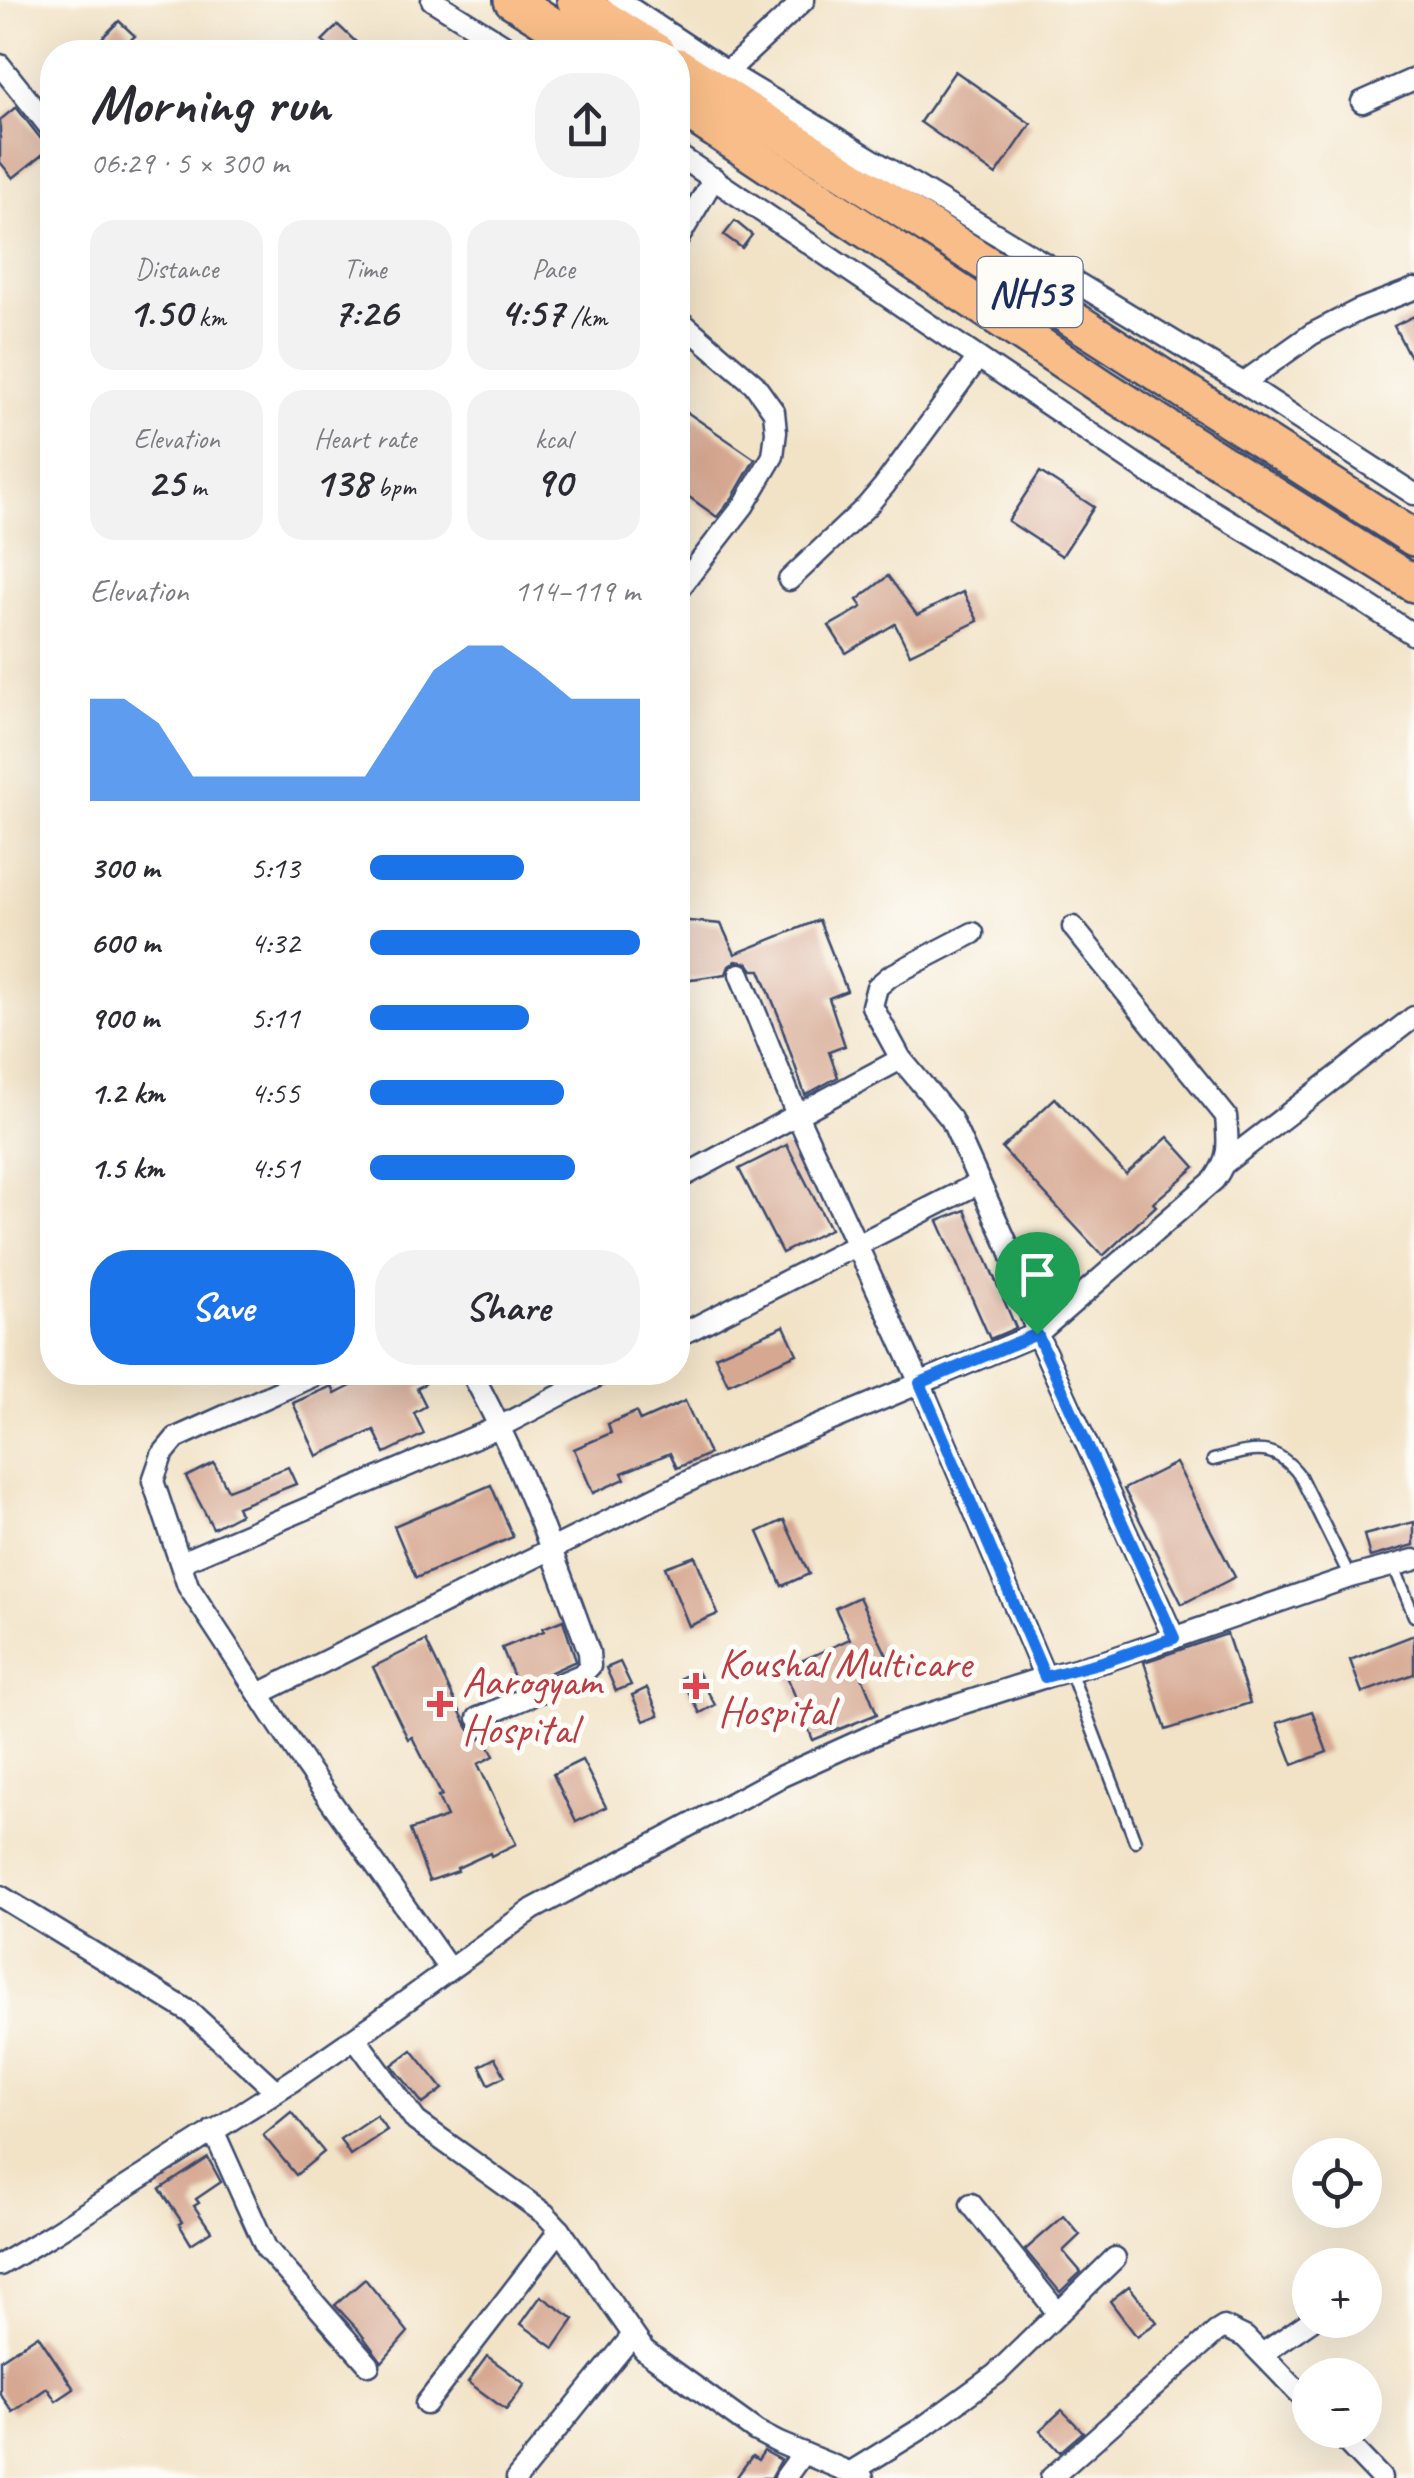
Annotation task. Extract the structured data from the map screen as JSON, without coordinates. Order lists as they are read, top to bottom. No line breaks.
{"streets":{"highway":["NH53"]},"places":{"health":["Koushal Multicare Hospital","Aarogyam Hospital"]},"page":{"heading":["Morning run","06:29 · 5 × 300 m"],"stats":[["Distance","1.50 km"],["Time","7:26"],["Pace","4:57 /km"],["Elevation","25 m"],["Heart rate","138 bpm"],["kcal","90"]],"chart":["Elevation","114–119 m"],"list":[{"name":"300 m","note":"5:13"},{"name":"600 m","note":"4:32"},{"name":"900 m","note":"5:11"},{"name":"1.2 km","note":"4:55"},{"name":"1.5 km","note":"4:51"}],"buttons":["Save","Share"],"map_buttons":["+","−"]}}
